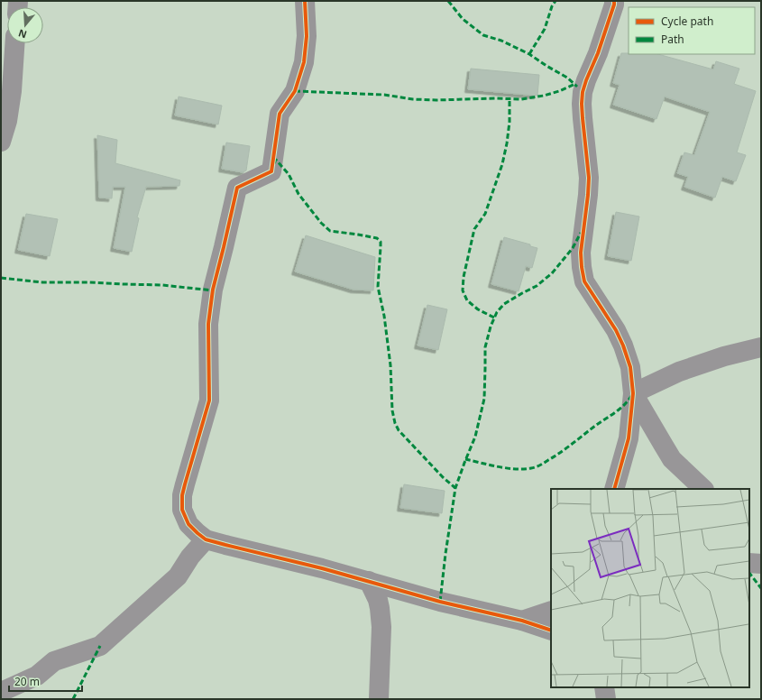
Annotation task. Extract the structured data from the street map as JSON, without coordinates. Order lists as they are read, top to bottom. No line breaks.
{"legend":["Cycle path","Path"],"scale_bar":"20 m","north":"bottom"}
